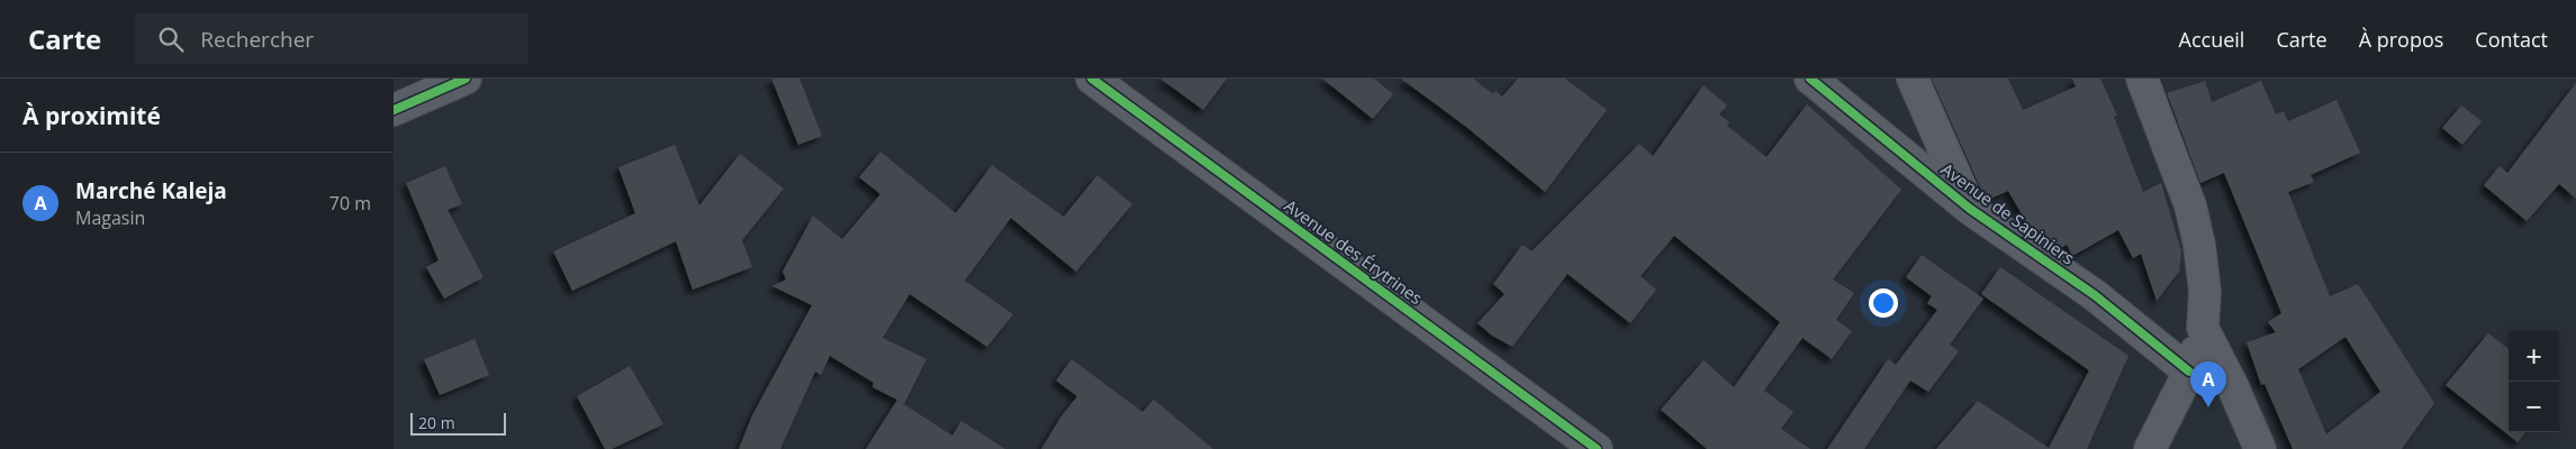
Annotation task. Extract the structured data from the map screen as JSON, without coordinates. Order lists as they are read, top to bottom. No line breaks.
{"streets":{"street":["Avenue de Sapiniers","Avenue des Érytrines"]},"scale_bar":"20 m","page":{"header":"Carte","search":"Rechercher","nav":["Accueil","Carte","À propos","Contact"],"heading":"À proximité","list":[{"mark":"A","name":"Marché Kaleja","note":"Magasin","value":"70 m"}],"map_buttons":["+","−"],"pins":"A","scale":"20 m"}}
